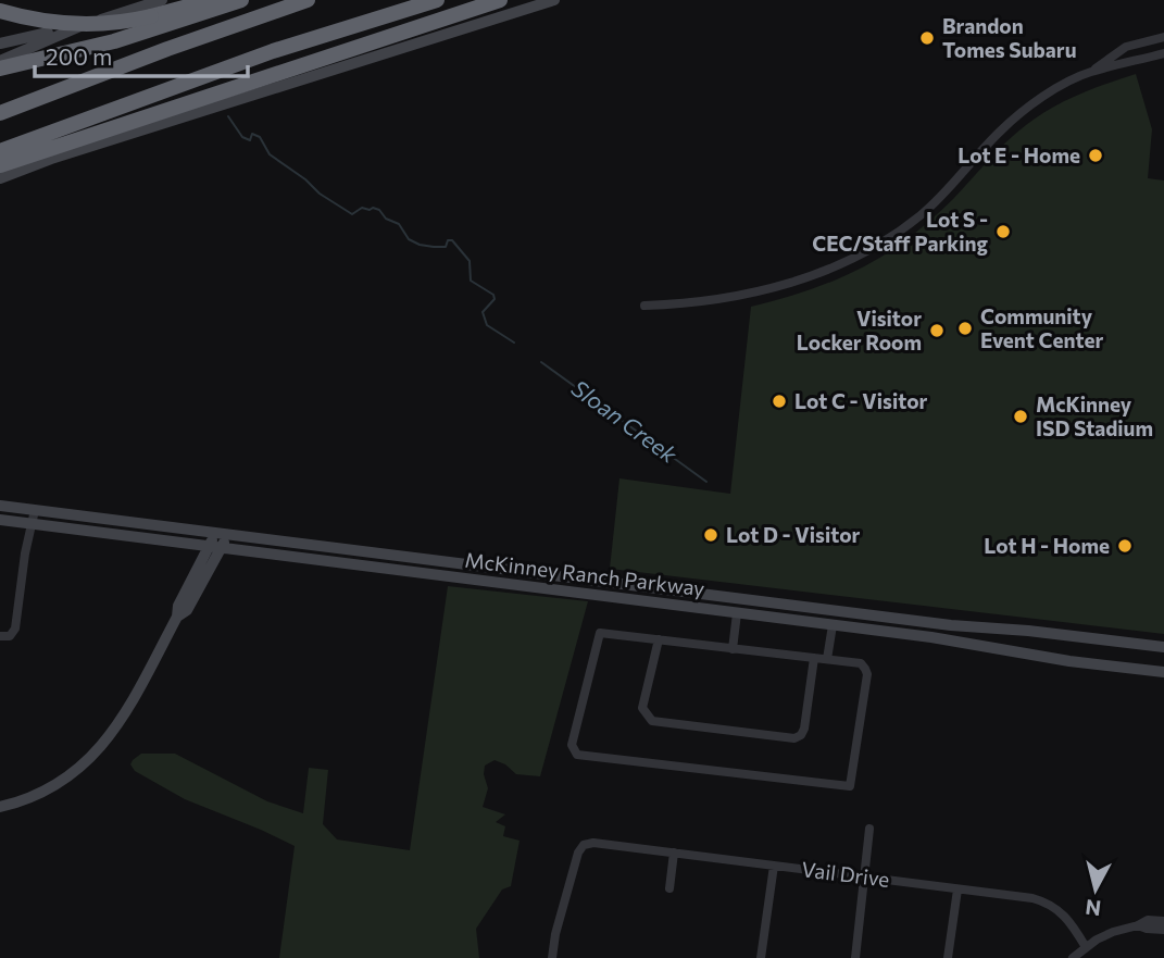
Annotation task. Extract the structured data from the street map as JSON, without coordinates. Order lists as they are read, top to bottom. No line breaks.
{"streets":{"main road":["McKinney Ranch Parkway"],"street":["Vail Drive"]},"water":["Sloan Creek"],"places":["Brandon Tomes Subaru","Lot E - Home","Lot S - CEC/Staff Parking","Community Event Center","Visitor Locker Room","Lot C - Visitor","McKinney ISD Stadium","Lot D - Visitor","Lot H - Home"],"scale_bar":"200 m","north":"bottom"}
